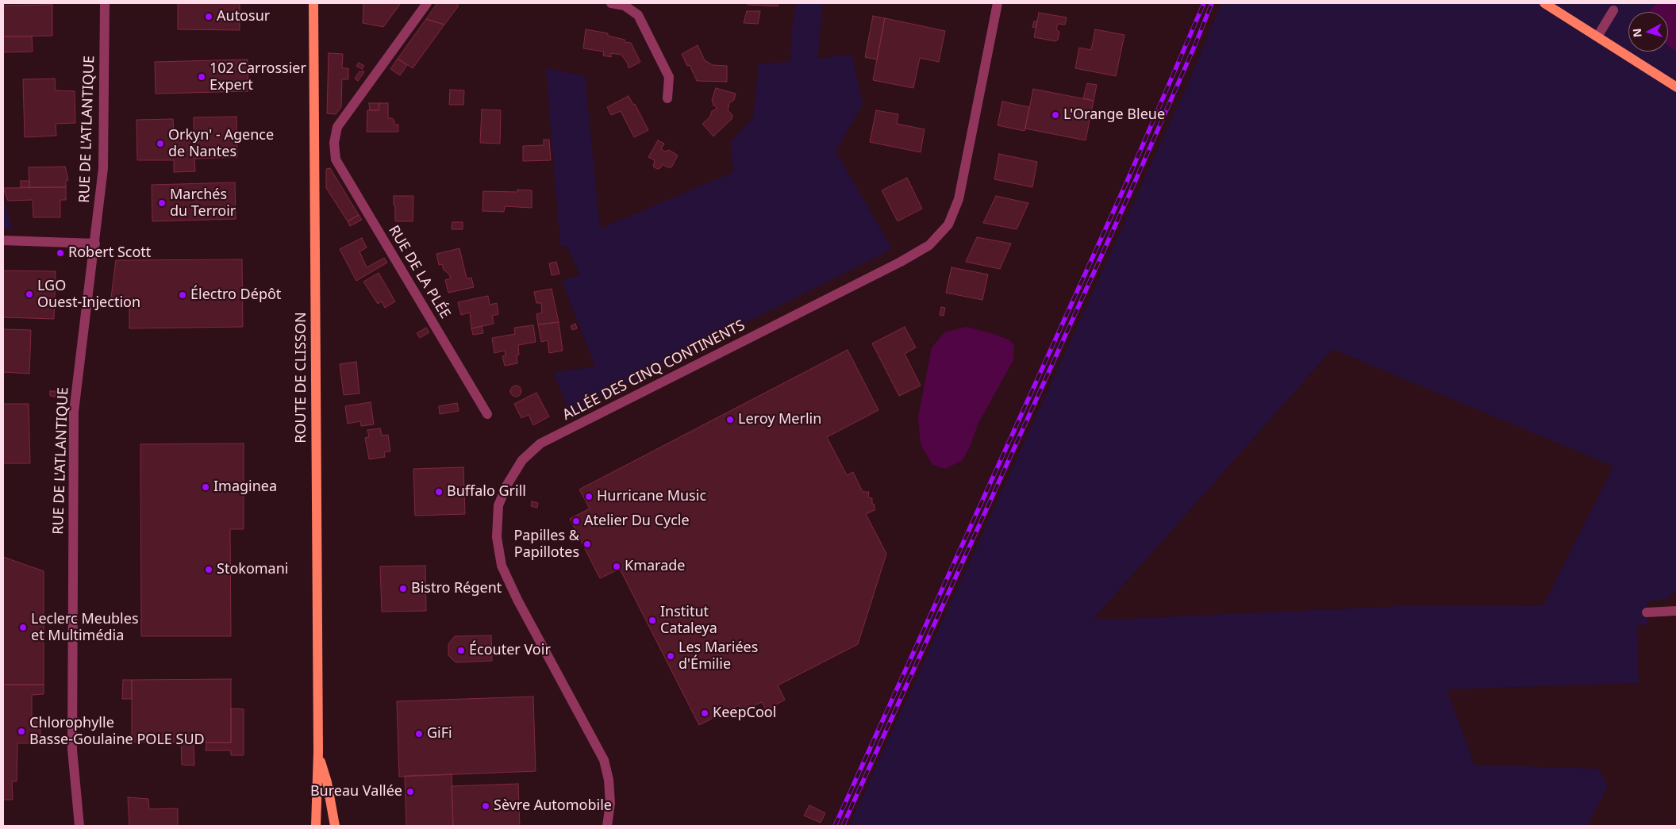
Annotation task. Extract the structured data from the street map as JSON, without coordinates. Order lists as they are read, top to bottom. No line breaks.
{"streets":{"main road":["ROUTE DE CLISSON"],"street":["RUE DE L'ATLANTIQUE","RUE DE LA PLÉE","ALLÉE DES CINQ CONTINENTS"]},"places":["Autosur","102 Carrossier Expert","L'Orange Bleue","Orkyn' - Agence de Nantes","Marchés du Terroir","Robert Scott","LGO Ouest-Injection","Électro Dépôt","Leroy Merlin","Imaginea","Buffalo Grill","Hurricane Music","Atelier Du Cycle","Papilles & Papillotes","Kmarade","Stokomani","Bistro Régent","Institut Cataleya","Leclerc Meubles et Multimédia","Écouter Voir","Les Mariées d'Émilie","KeepCool","Chlorophylle Basse-Goulaine POLE SUD","GiFi","Bureau Vallée","Sèvre Automobile"],"north":"left"}
